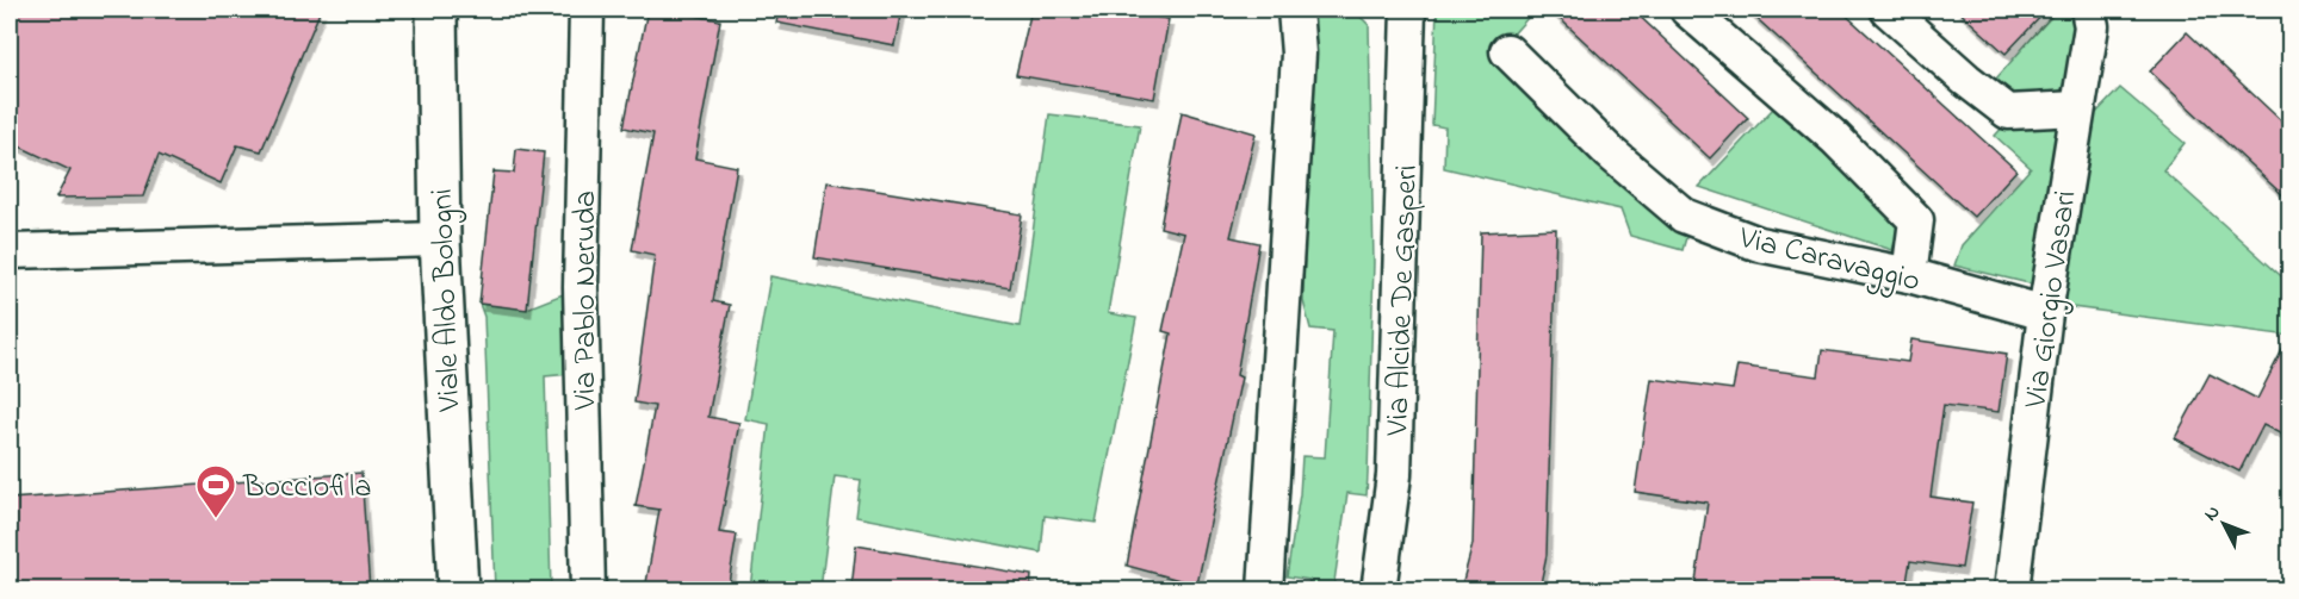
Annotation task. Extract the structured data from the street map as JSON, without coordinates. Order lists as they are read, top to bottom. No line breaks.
{"streets":{"main road":["Viale Aldo Bologni"],"street":["Via Caravaggio","Via Giorgio Vasari","Via Pablo Neruda","Via Alcide De Gasperi"]},"crossings":[["Via Caravaggio","Via Giorgio Vasari"]],"places":{"sports":["Bocciofila"]},"north":"top left"}
